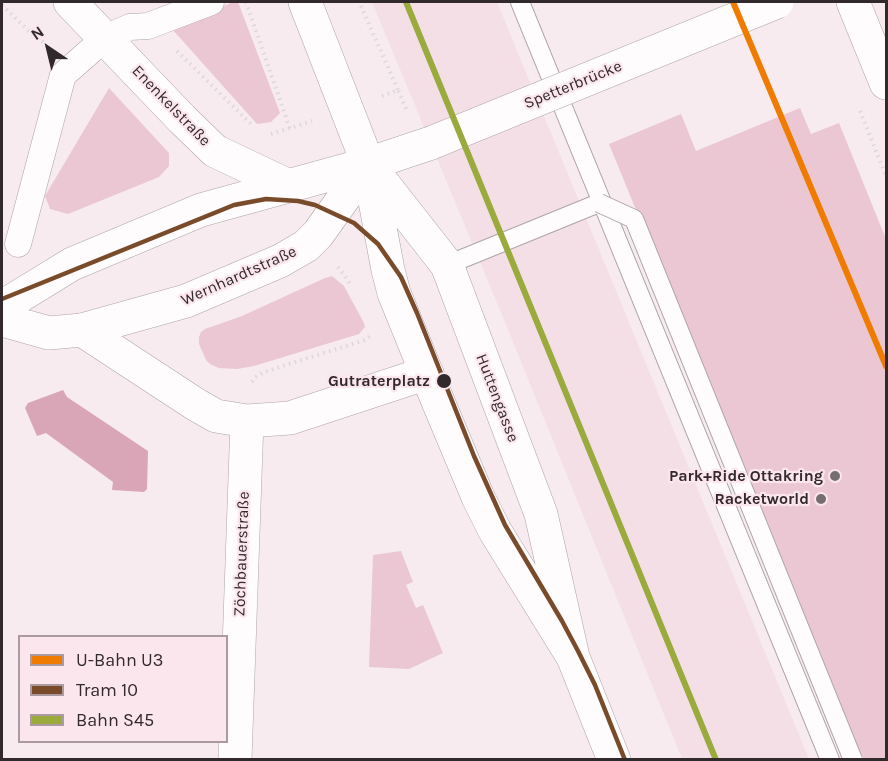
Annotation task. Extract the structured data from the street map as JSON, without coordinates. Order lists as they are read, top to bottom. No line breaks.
{"streets":{"street":["Spetterbrücke","Enenkelstraße","Wernhardtstraße","Huttengasse","Zöchbauerstraße"]},"crossings":[["Spetterbrücke","Wernhardtstraße"],["Spetterbrücke","Huttengasse"],["Wernhardtstraße","Huttengasse"]],"places":["Gutraterplatz","Park+Ride Ottakring","Racketworld"],"lines":["metro line U3","rail line S45","tram line 10"],"legend":["U-Bahn U3","Tram 10","Bahn S45"],"north":"top left"}
